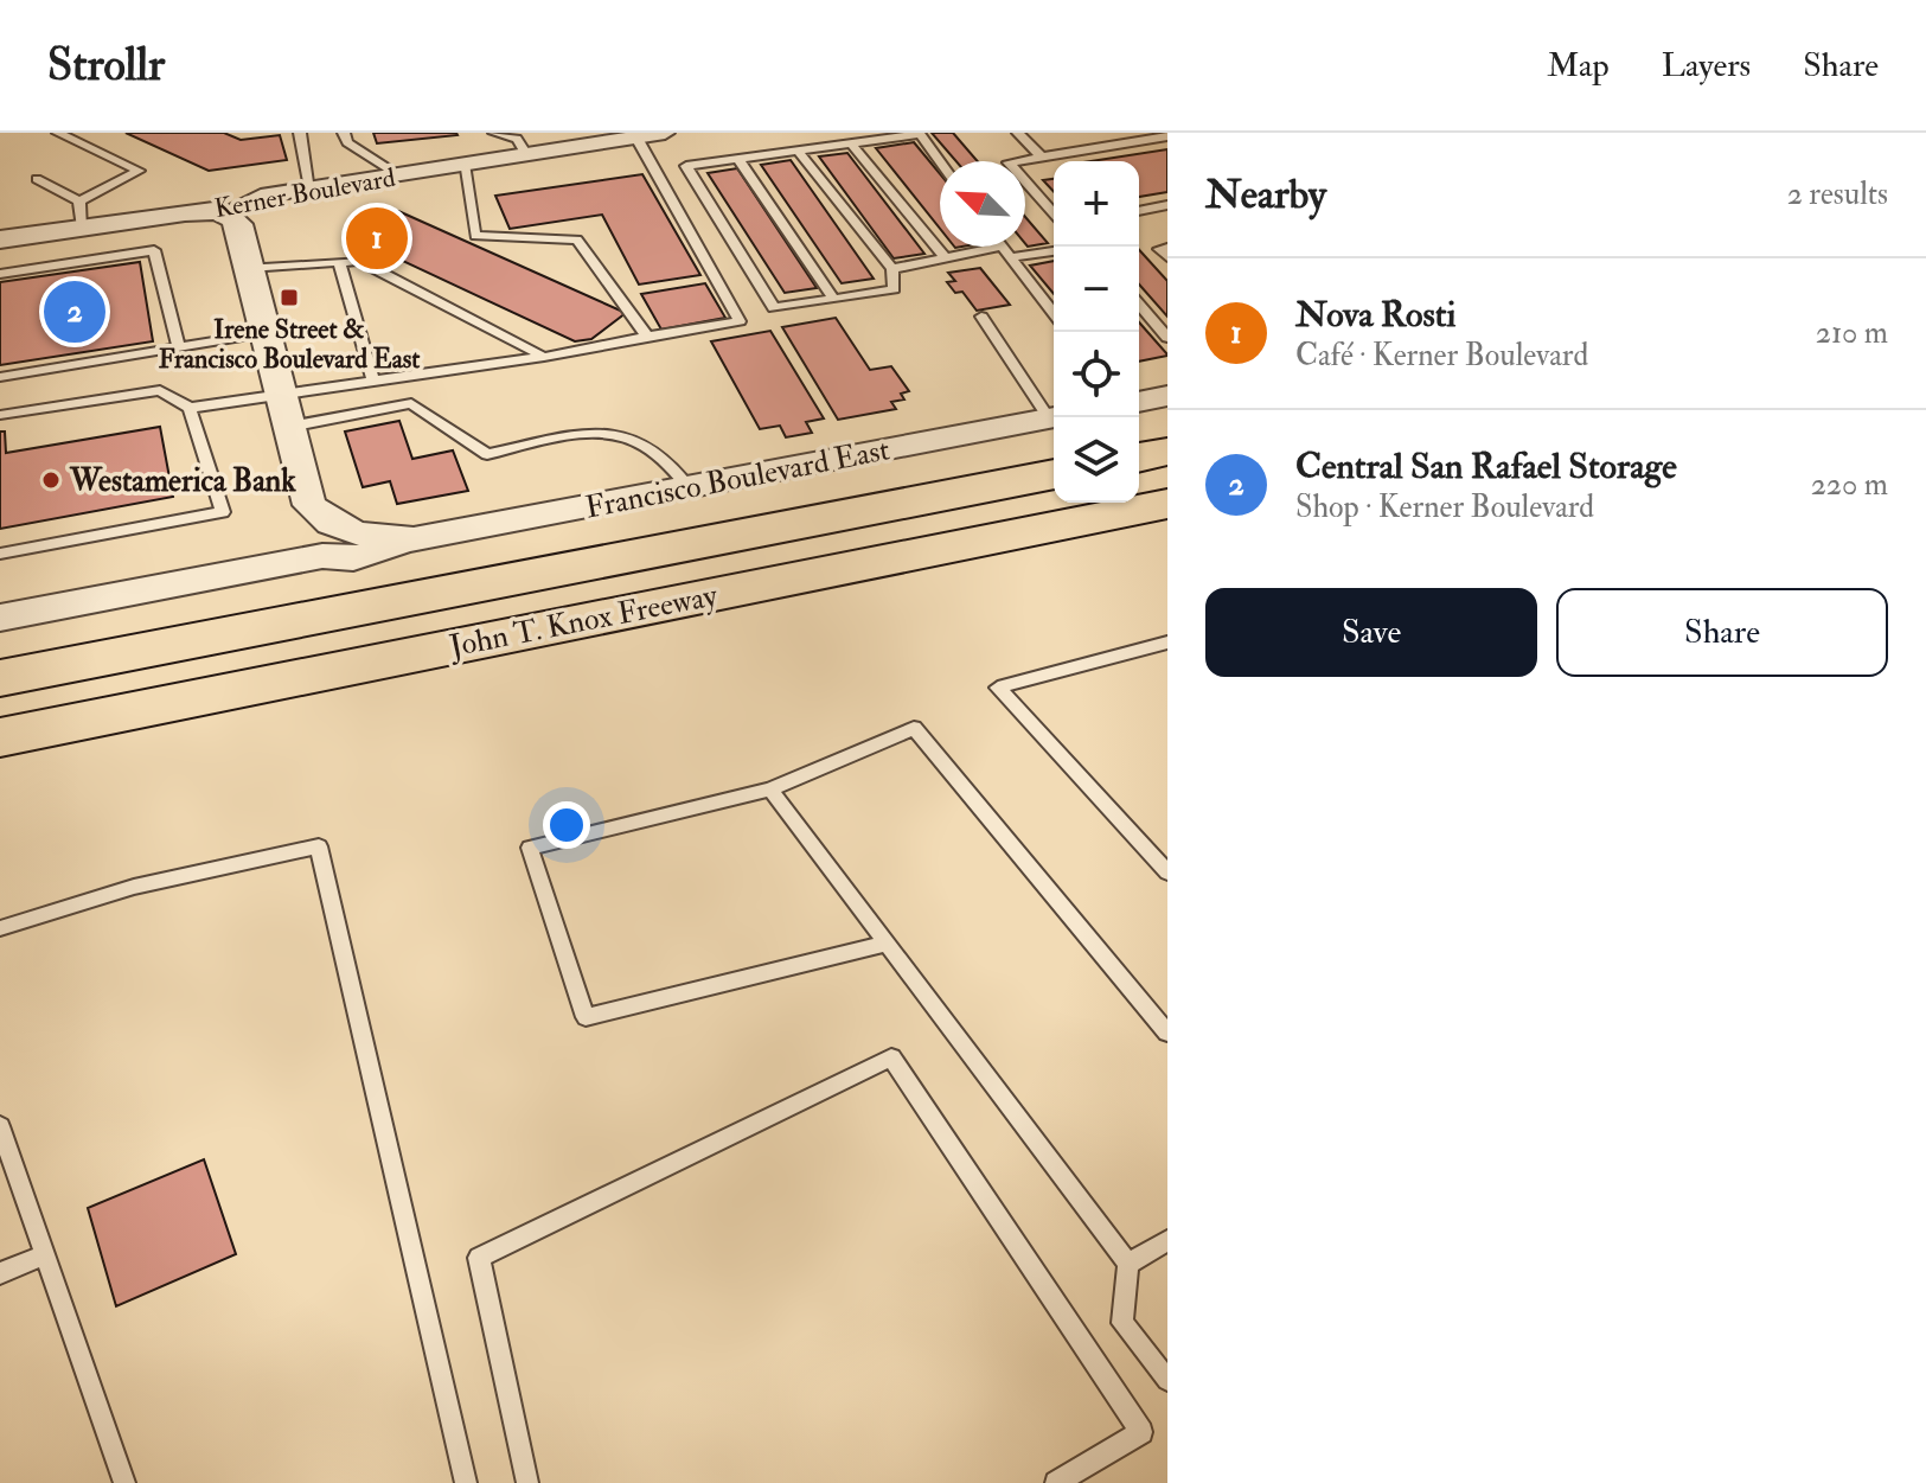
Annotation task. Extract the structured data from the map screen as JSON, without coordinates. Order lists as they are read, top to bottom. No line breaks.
{"streets":{"highway":["John T. Knox Freeway"],"street":["Kerner Boulevard","Francisco Boulevard East"]},"places":{"transit":["Irene Street & Francisco Boulevard East"],"other":["Westamerica Bank"]},"north":"top left","page":{"header":"Strollr","nav":["Map","Layers","Share"],"heading":["Nearby","2 results"],"map_buttons":["+","−"],"pins":["1","2"],"list":[{"mark":"1","name":"Nova Rosti","note":"Café · Kerner Boulevard","value":"210 m"},{"mark":"2","name":"Central San Rafael Storage","note":"Shop · Kerner Boulevard","value":"220 m"}],"buttons":["Save","Share"]}}
